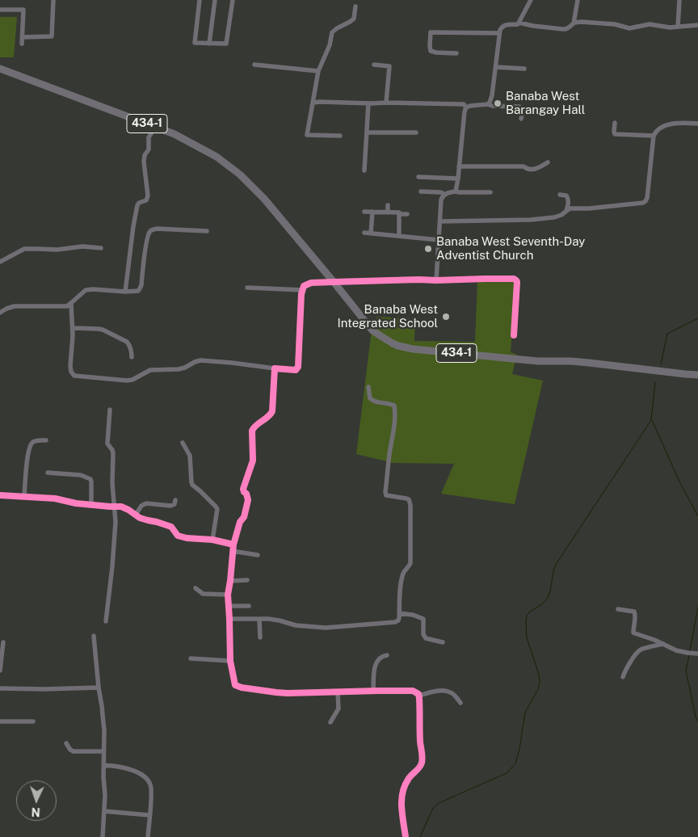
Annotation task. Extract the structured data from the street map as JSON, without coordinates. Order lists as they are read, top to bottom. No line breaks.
{"streets":{"main road":["434-1"]},"places":["Banaba West Barangay Hall","Banaba West Seventh-Day Adventist Church","Banaba West Integrated School"],"north":"bottom"}
